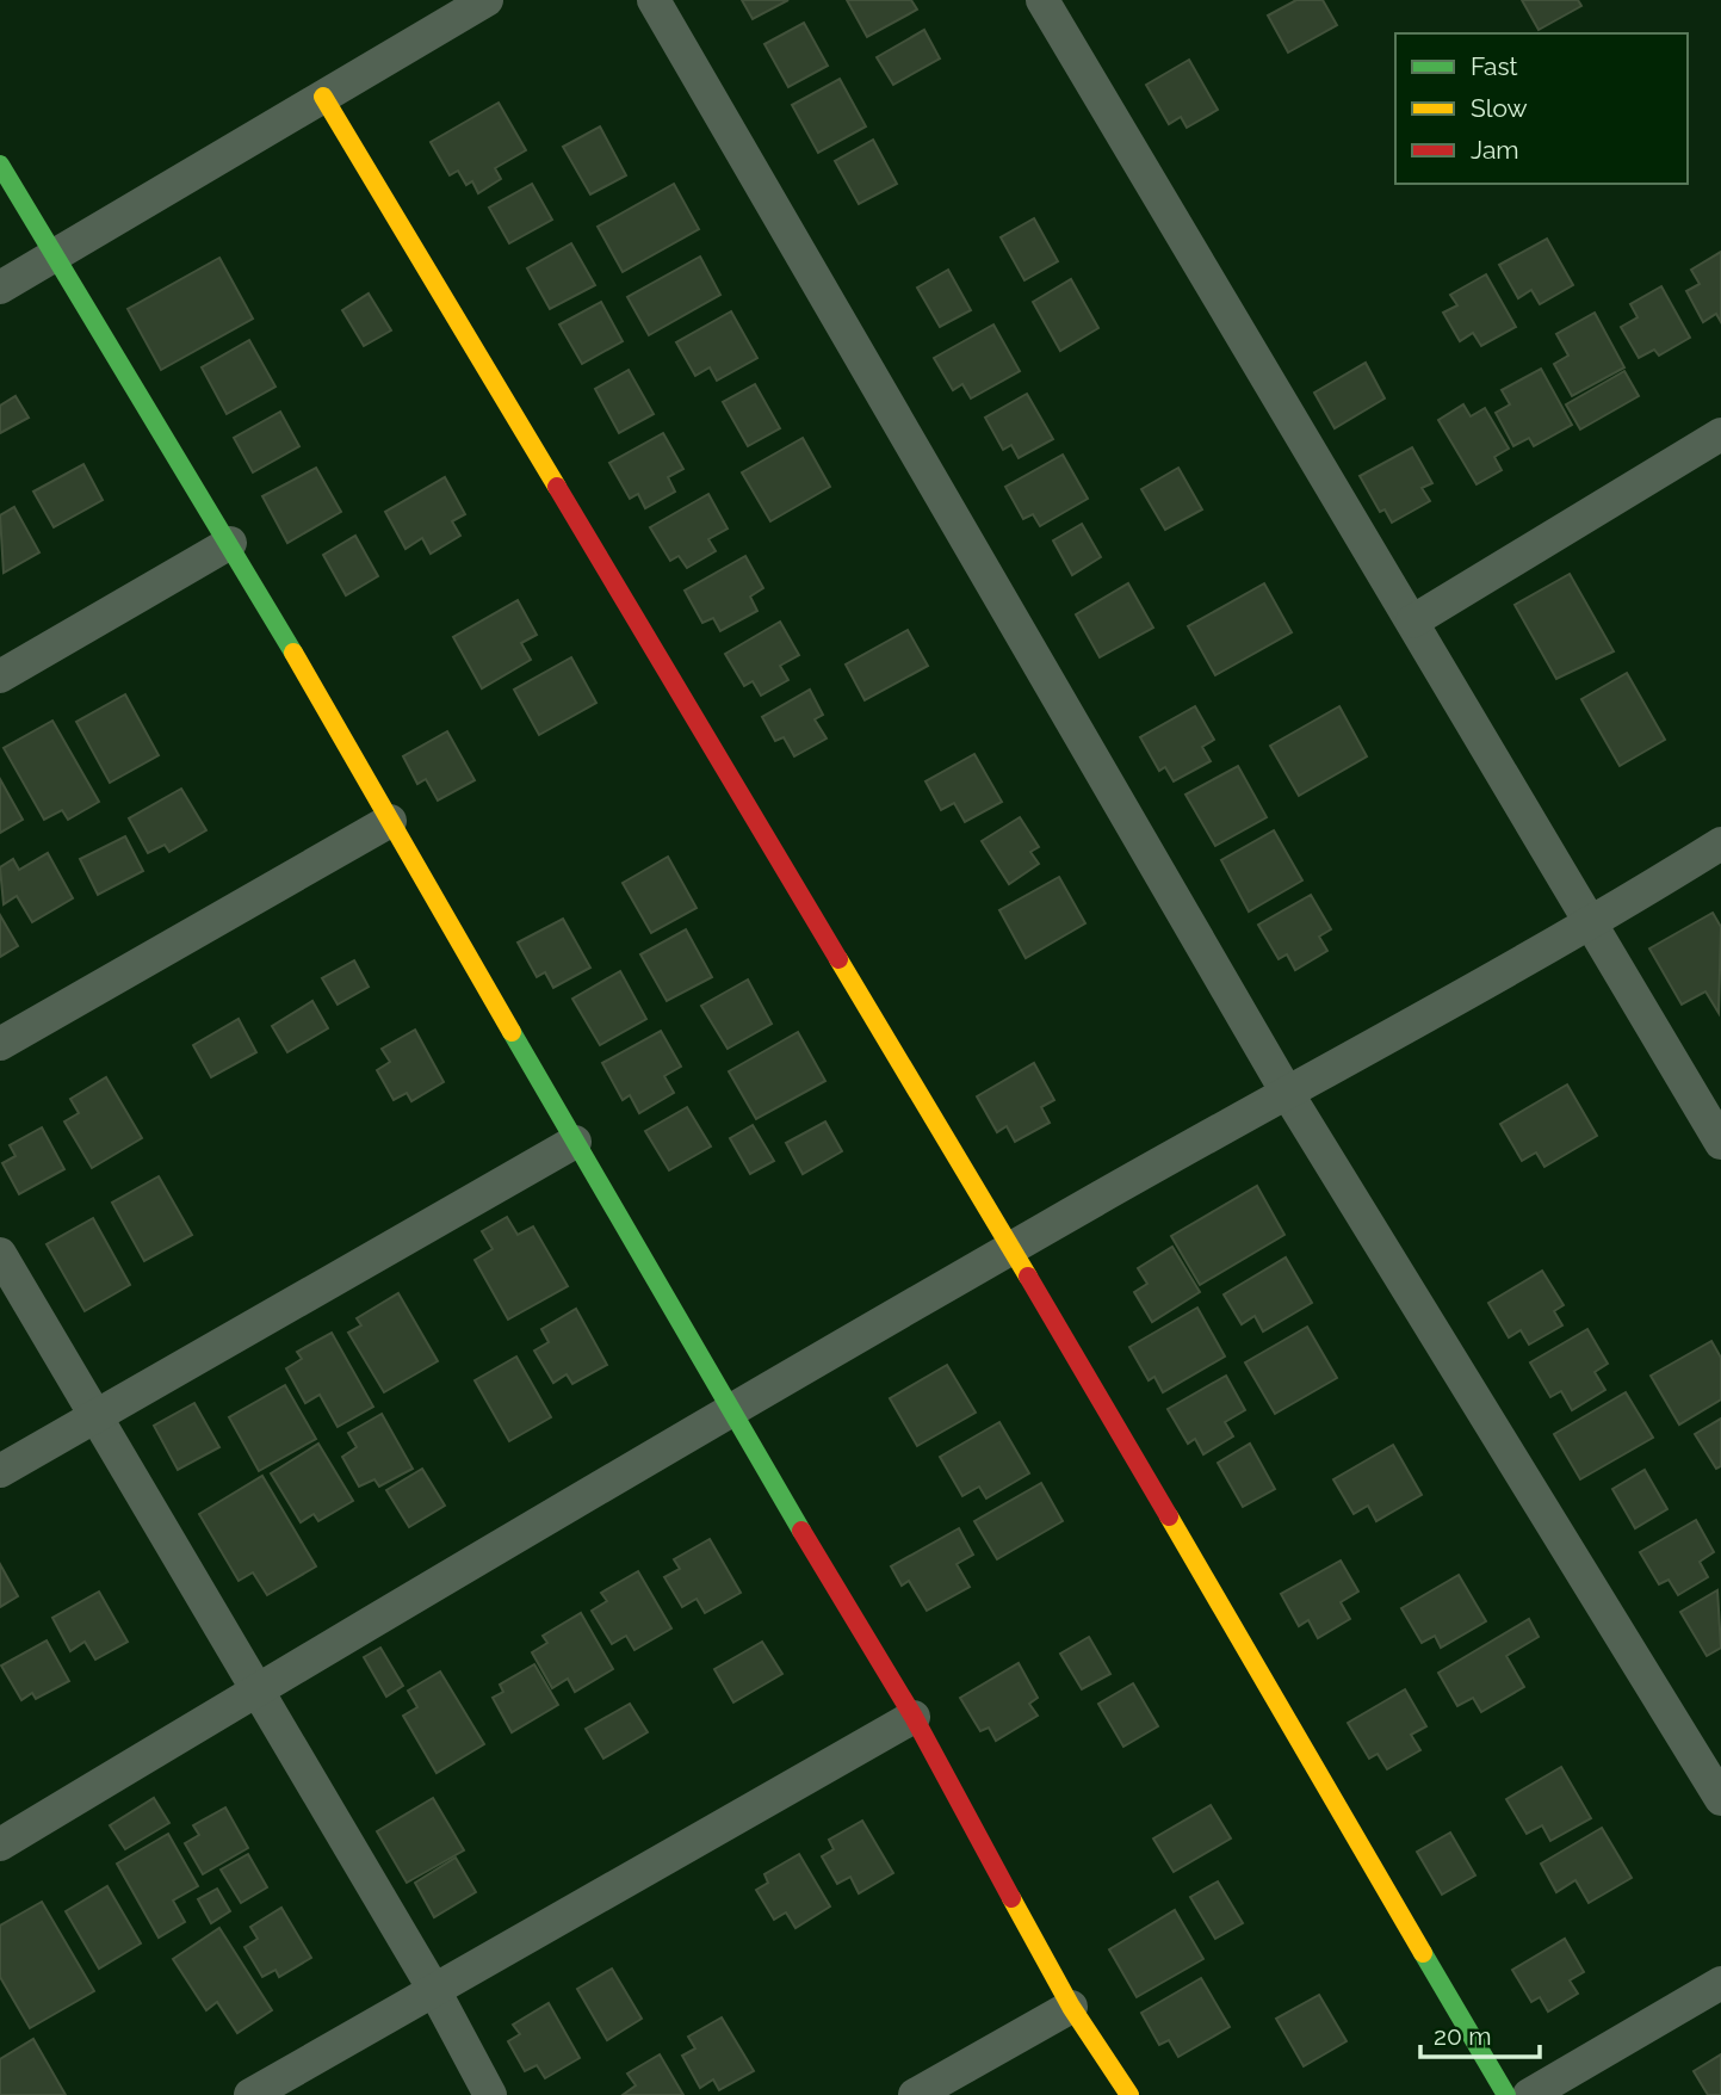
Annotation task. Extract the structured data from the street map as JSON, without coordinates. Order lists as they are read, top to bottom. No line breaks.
{"legend":["Fast","Slow","Jam"],"scale_bar":"20 m"}
